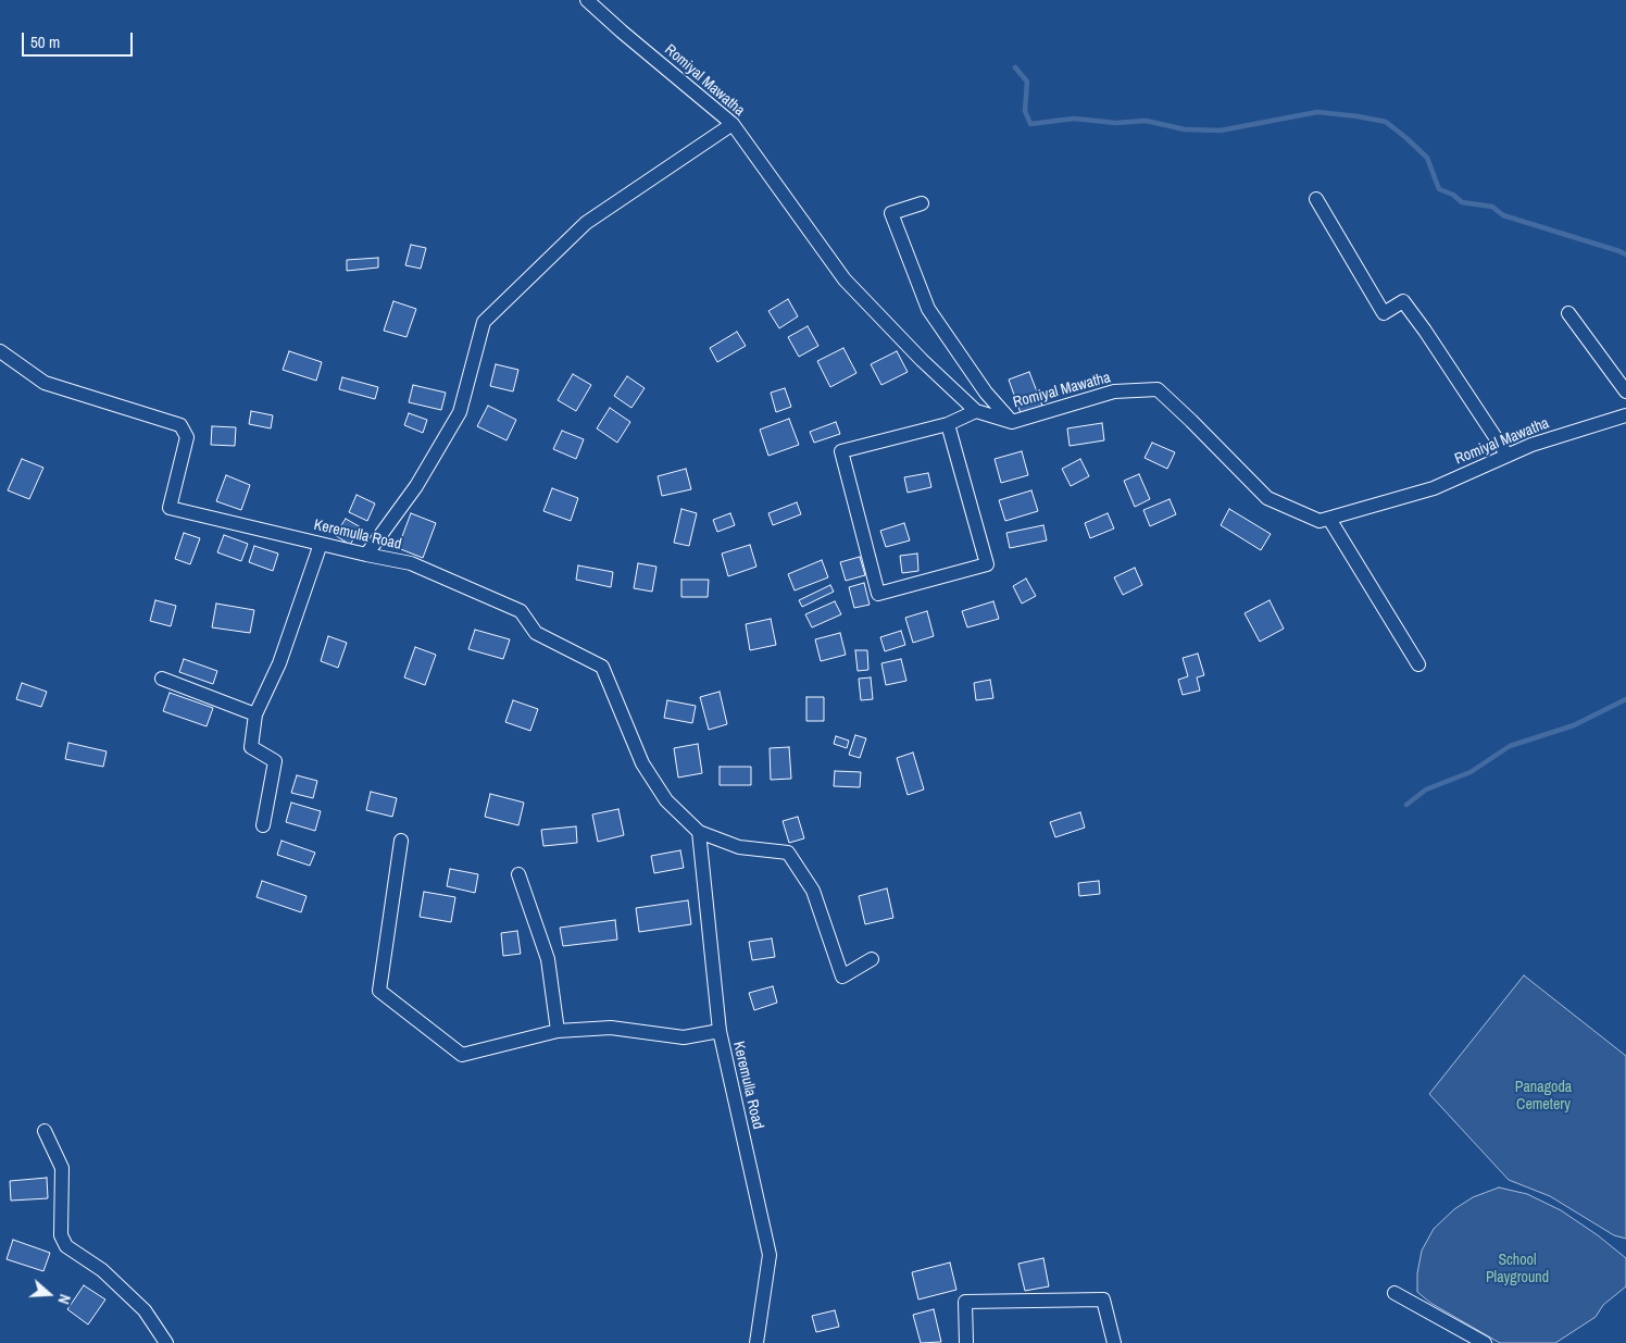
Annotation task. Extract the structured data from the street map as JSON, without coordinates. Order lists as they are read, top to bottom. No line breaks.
{"streets":{"street":["Romiyal Mawatha","Keremulla Road"]},"parks":["Panagoda Cemetery","School Playground"],"scale_bar":"50 m","north":"right"}
